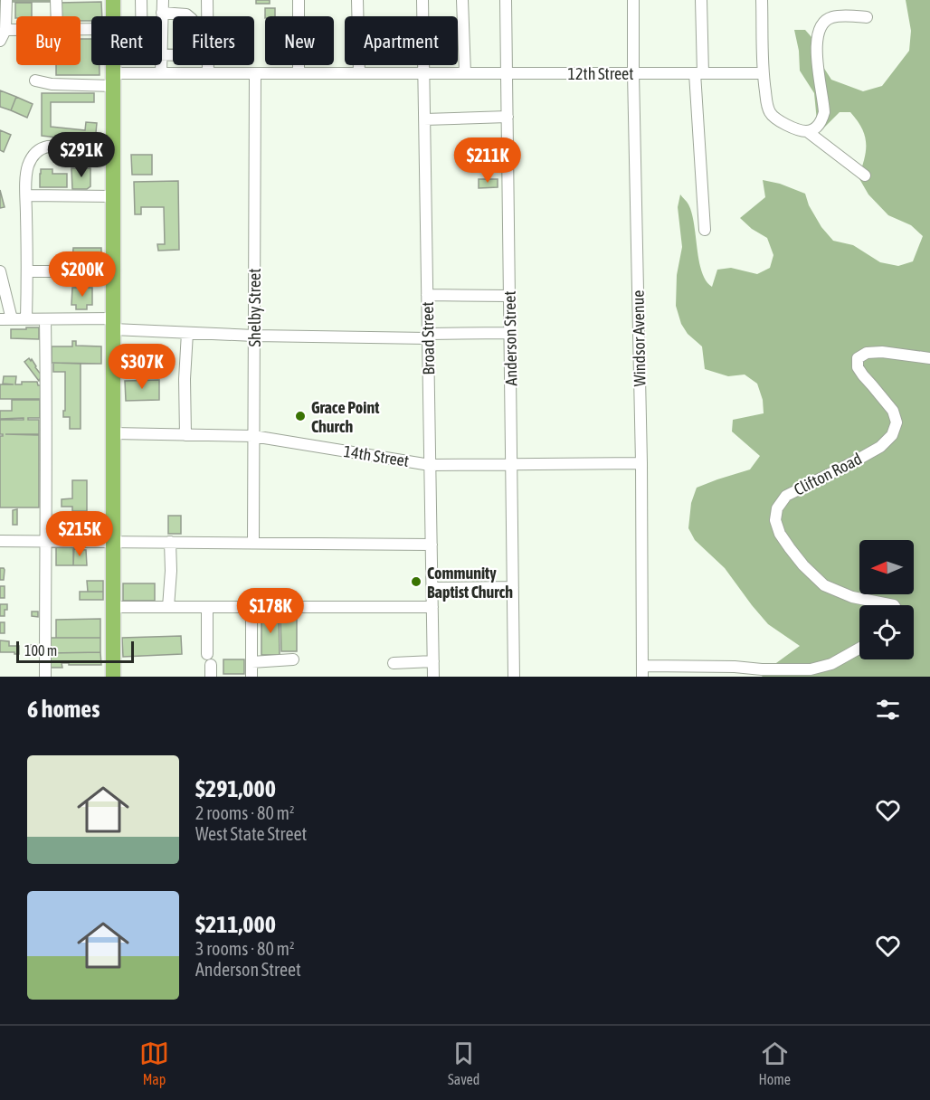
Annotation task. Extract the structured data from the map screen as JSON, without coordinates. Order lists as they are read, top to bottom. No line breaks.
{"streets":{"street":["12th Street","Shelby Street","Broad Street","Anderson Street","Windsor Avenue","14th Street","Clifton Road"]},"crossings":[["12th Street","Shelby Street"],["12th Street","Broad Street"],["12th Street","Anderson Street"],["12th Street","Windsor Avenue"],["Shelby Street","14th Street"],["Broad Street","14th Street"],["Anderson Street","14th Street"],["Windsor Avenue","14th Street"]],"places":["Grace Point Church","Community Baptist Church"],"scale_bar":"100 m","north":"left","page":{"chip":["Buy","Rent","Filters","New","Apartment"],"price":["$291K","$211K","$200K","$307K","$215K","$178K"],"scale":"100 m","heading":"6 homes","list":[{"name":"$291,000","note":"2 rooms · 80 m² · West State Street"},{"name":"$211,000","note":"3 rooms · 80 m² · Anderson Street"}],"tabs":["Map","Saved","Home"]}}
